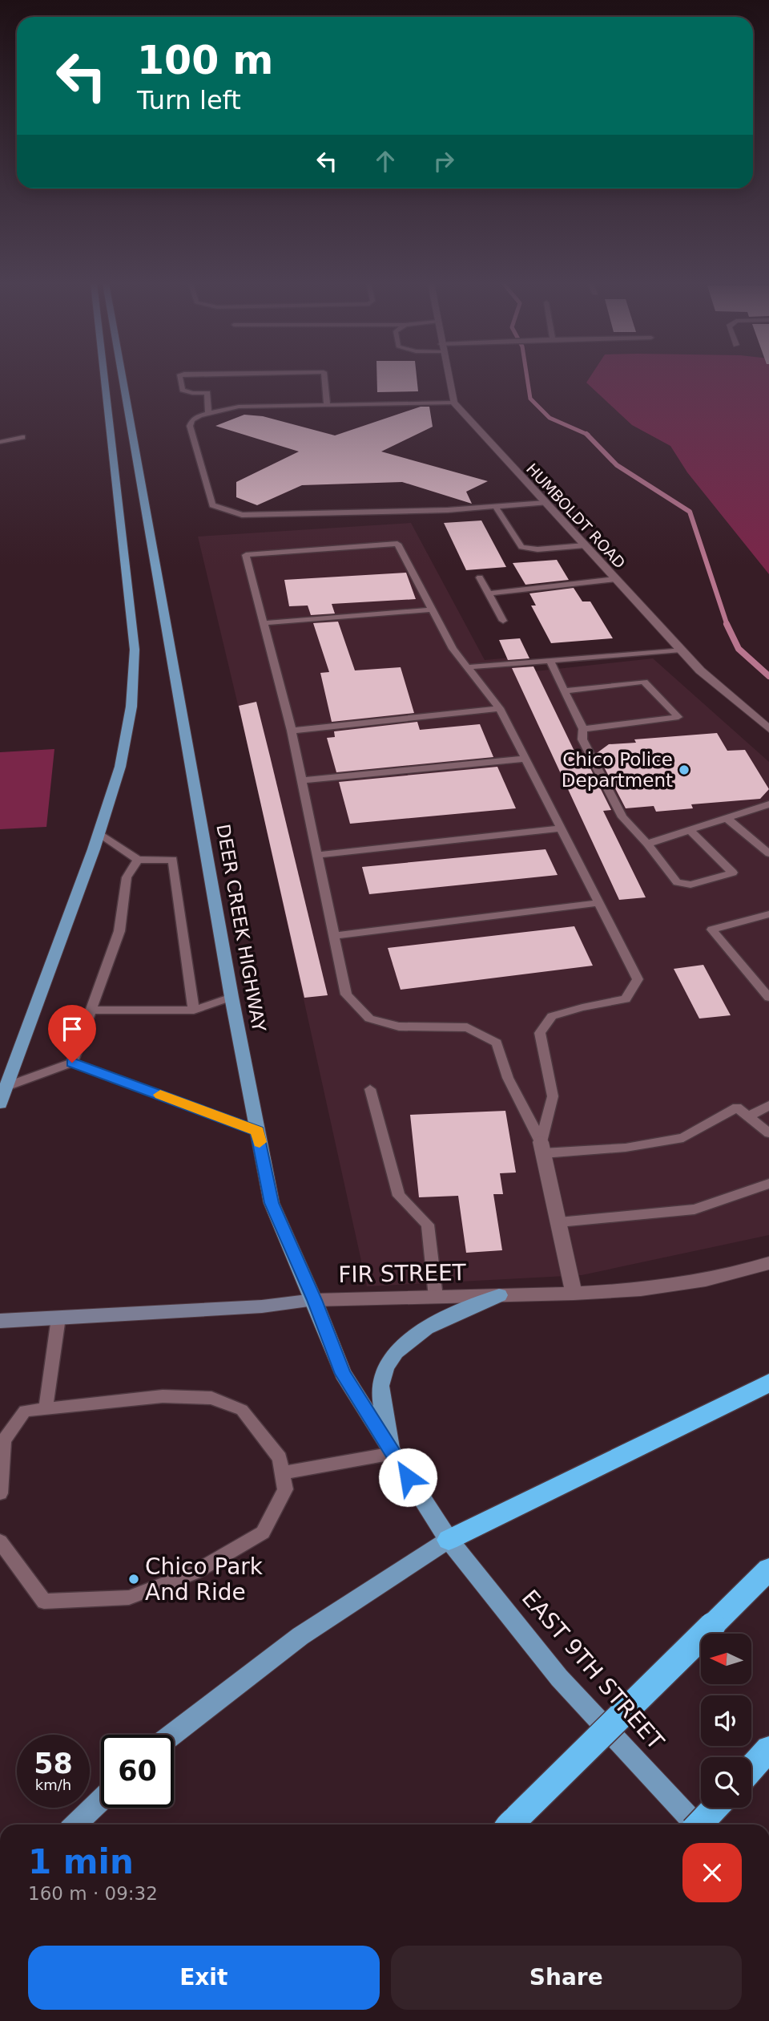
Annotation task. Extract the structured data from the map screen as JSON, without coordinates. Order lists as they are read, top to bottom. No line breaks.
{"streets":{"main road":["DEER CREEK HIGHWAY","EAST 9TH STREET"],"street":["HUMBOLDT ROAD","FIR STREET"]},"crossings":[["DEER CREEK HIGHWAY","FIR STREET"],["DEER CREEK HIGHWAY","EAST 9TH STREET"]],"places":["Chico Police Department","Chico Park And Ride"],"north":"left","page":{"turn":["100 m","Turn left"],"speed":"58 km/h","limit":"60","heading":["1 min","160 m · 09:32"],"buttons":["Exit","Share"]}}
